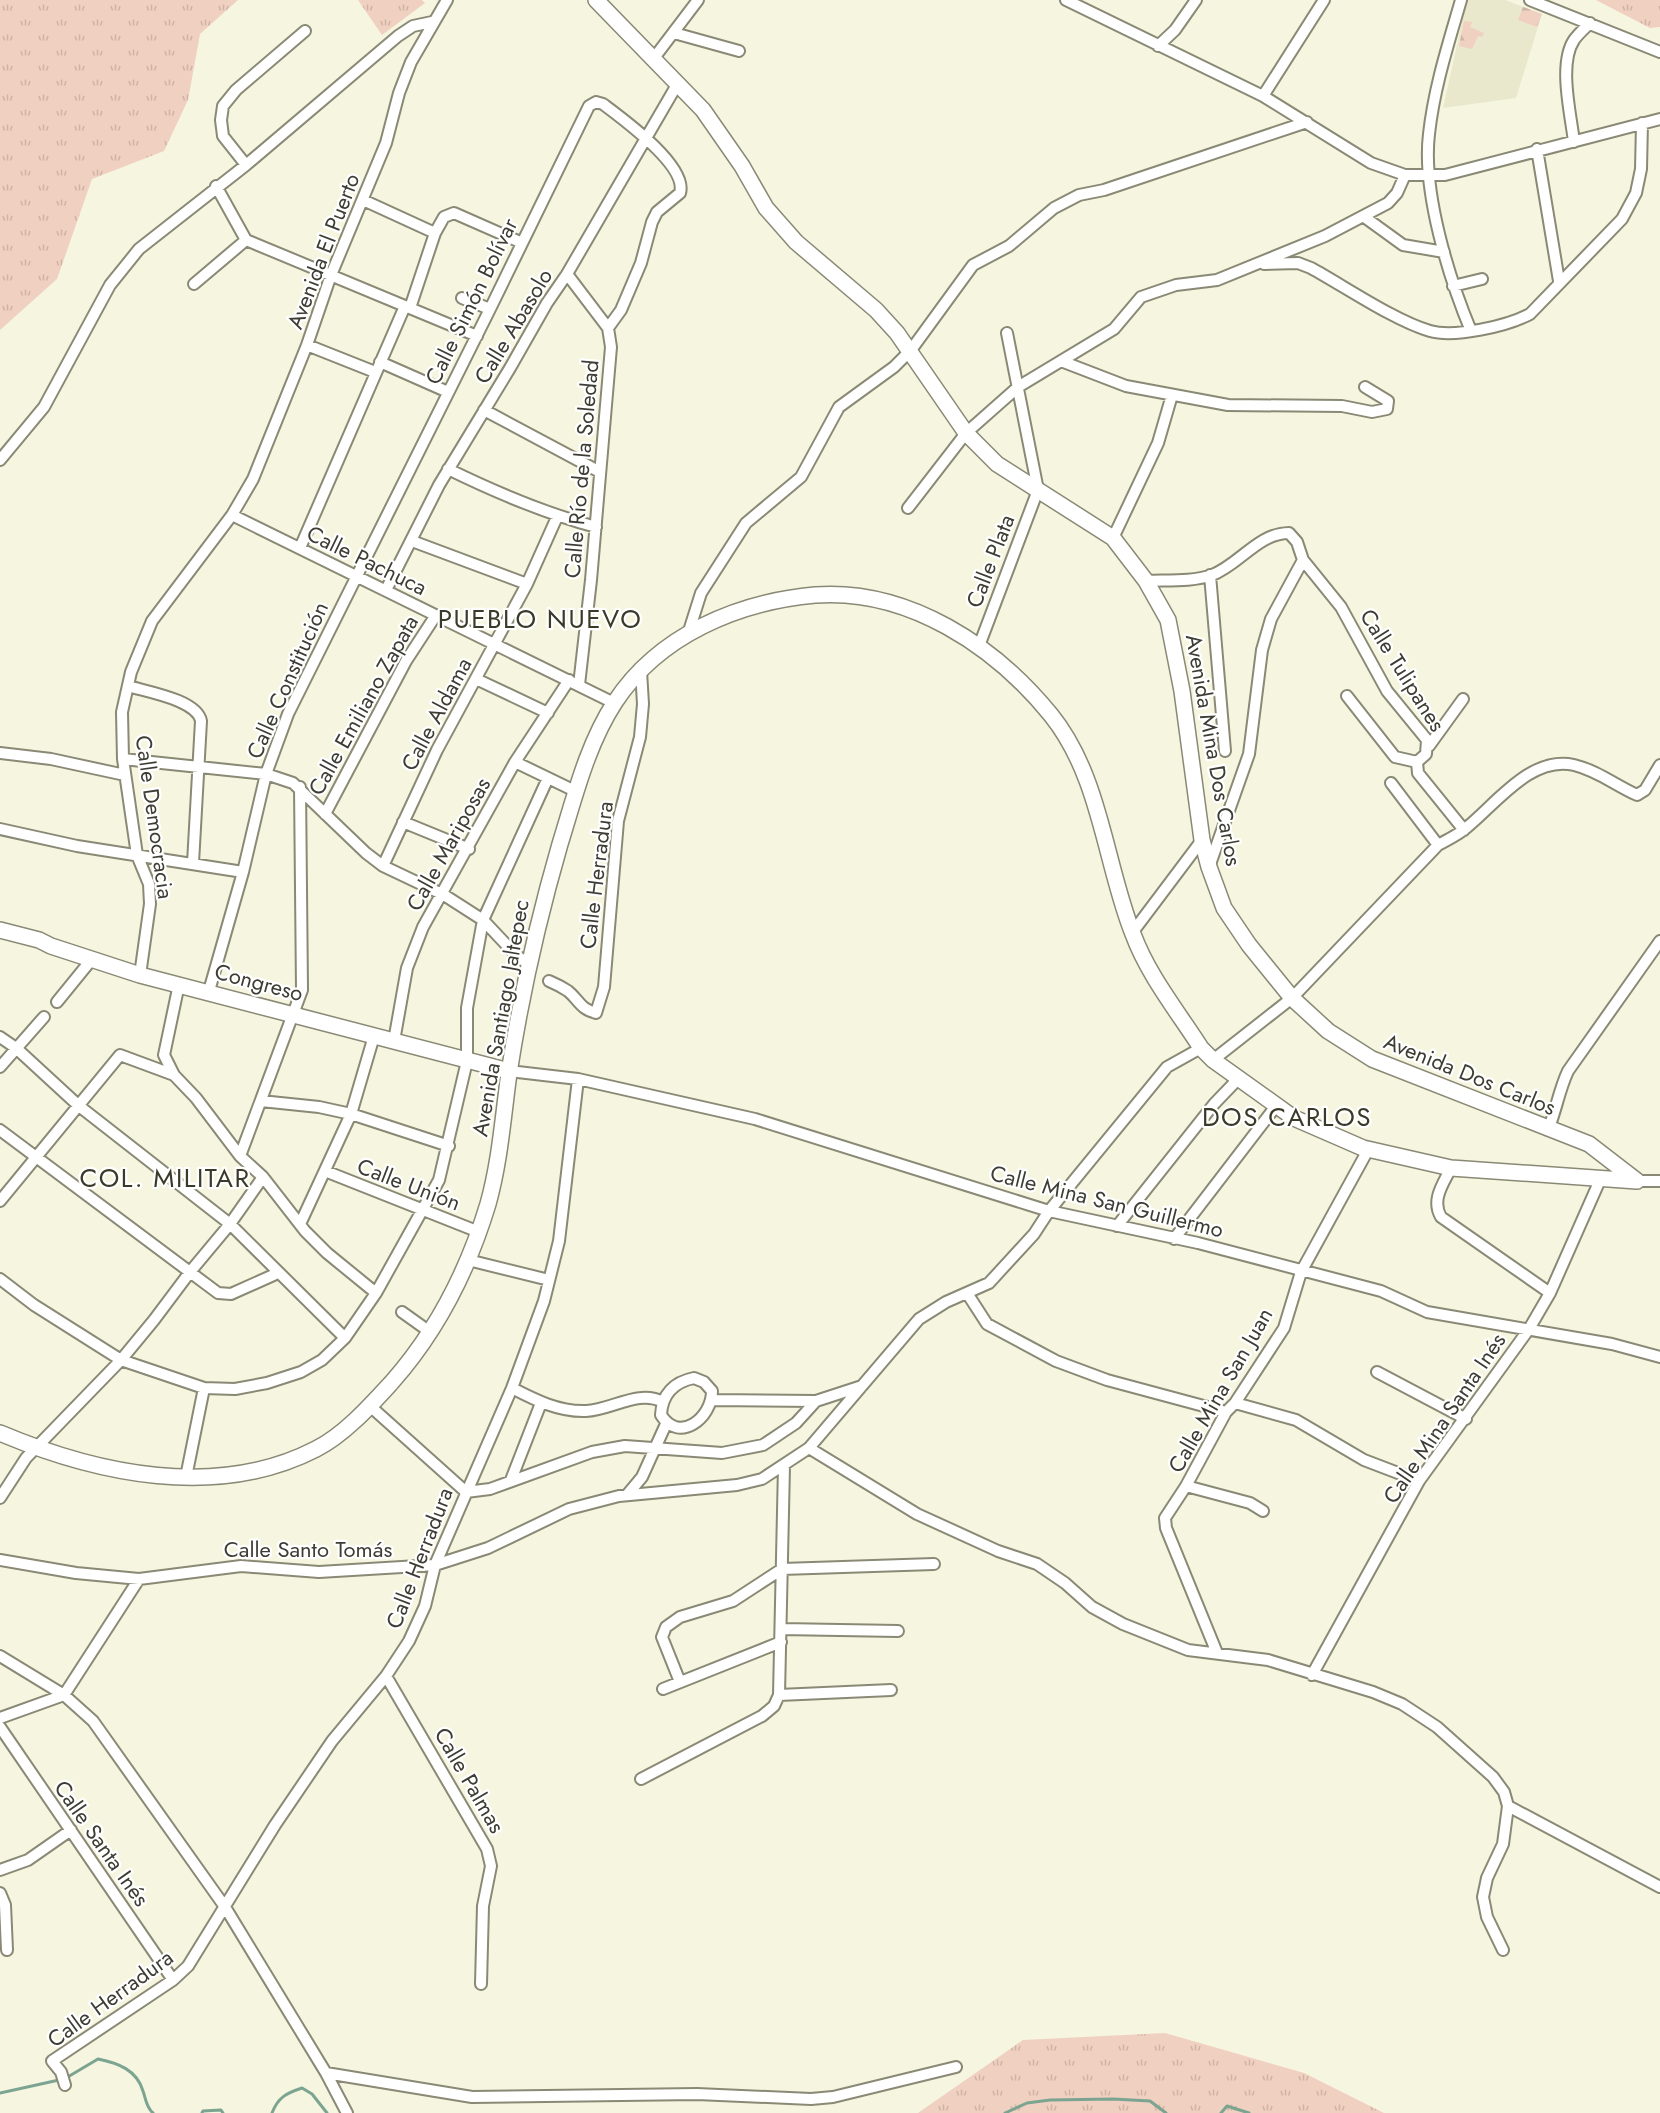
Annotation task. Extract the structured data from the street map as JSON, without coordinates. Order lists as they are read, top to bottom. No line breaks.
{"streets":{"street":["Avenida El Puerto","Calle Simón Bolívar","Calle Abasolo","Calle Río de la Soledad","Calle Pachuca","Calle Plata","Calle Tulipanes","Calle Constitución","Calle Emiliano Zapata","Calle Aldama","Avenida Mina Dos Carlos","Calle Democracia","Calle Mariposas","Calle Herradura","Congreso","Avenida Santiago Jaltepec","Avenida Dos Carlos","Calle Unión","Calle Mina San Guillermo","Calle Mina San Juan","Calle Mina Santa Inés","Calle Santo Tomás","Calle Palmas","Calle Santa Inés"]},"crossings":[["Avenida El Puerto","Calle Pachuca"],["Avenida El Puerto","Calle Democracia"],["Calle Simón Bolívar","Calle Abasolo"],["Calle Simón Bolívar","Calle Pachuca"],["Calle Simón Bolívar","Calle Constitución"],["Calle Abasolo","Calle Pachuca"],["Calle Abasolo","Avenida Mina Dos Carlos"],["Calle Río de la Soledad","Calle Pachuca"],["Calle Río de la Soledad","Calle Mariposas"],["Calle Pachuca","Calle Constitución"],["Calle Pachuca","Calle Emiliano Zapata"],["Calle Pachuca","Calle Aldama"],["Calle Pachuca","Calle Democracia"],["Calle Pachuca","Calle Mariposas"],["Calle Pachuca","Avenida Santiago Jaltepec"],["Calle Plata","Avenida Mina Dos Carlos"],["Calle Plata","Avenida Santiago Jaltepec"],["Calle Constitución","Congreso"],["Avenida Mina Dos Carlos","Avenida Dos Carlos"],["Calle Democracia","Congreso"],["Calle Mariposas","Congreso"],["Calle Herradura","Avenida Santiago Jaltepec"],["Calle Herradura","Calle Mina San Guillermo"],["Calle Herradura","Calle Santo Tomás"],["Calle Herradura","Calle Palmas"],["Calle Herradura","Calle Santa Inés"],["Congreso","Avenida Santiago Jaltepec"],["Congreso","Calle Mina San Guillermo"],["Avenida Santiago Jaltepec","Avenida Dos Carlos"],["Avenida Santiago Jaltepec","Calle Unión"],["Avenida Santiago Jaltepec","Calle Mina San Guillermo"],["Avenida Santiago Jaltepec","Calle Mina San Juan"],["Avenida Santiago Jaltepec","Calle Mina Santa Inés"],["Avenida Santiago Jaltepec","Calle Santo Tomás"],["Calle Mina San Guillermo","Calle Mina San Juan"],["Calle Mina San Guillermo","Calle Mina Santa Inés"],["Calle Mina San Guillermo","Calle Santo Tomás"]],"districts":["PUEBLO NUEVO","DOS CARLOS","COL. MILITAR"]}
